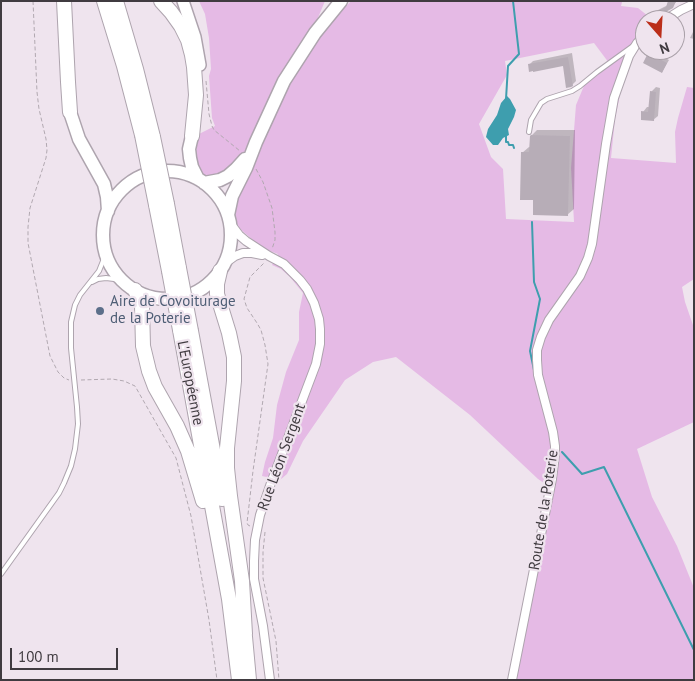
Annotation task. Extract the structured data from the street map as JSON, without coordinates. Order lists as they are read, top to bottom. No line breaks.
{"streets":{"highway":["L'Européenne"],"street":["Rue Léon Sergent","Route de la Poterie"]},"places":["Aire de Covoiturage de la Poterie"],"scale_bar":"100 m","north":"bottom"}
